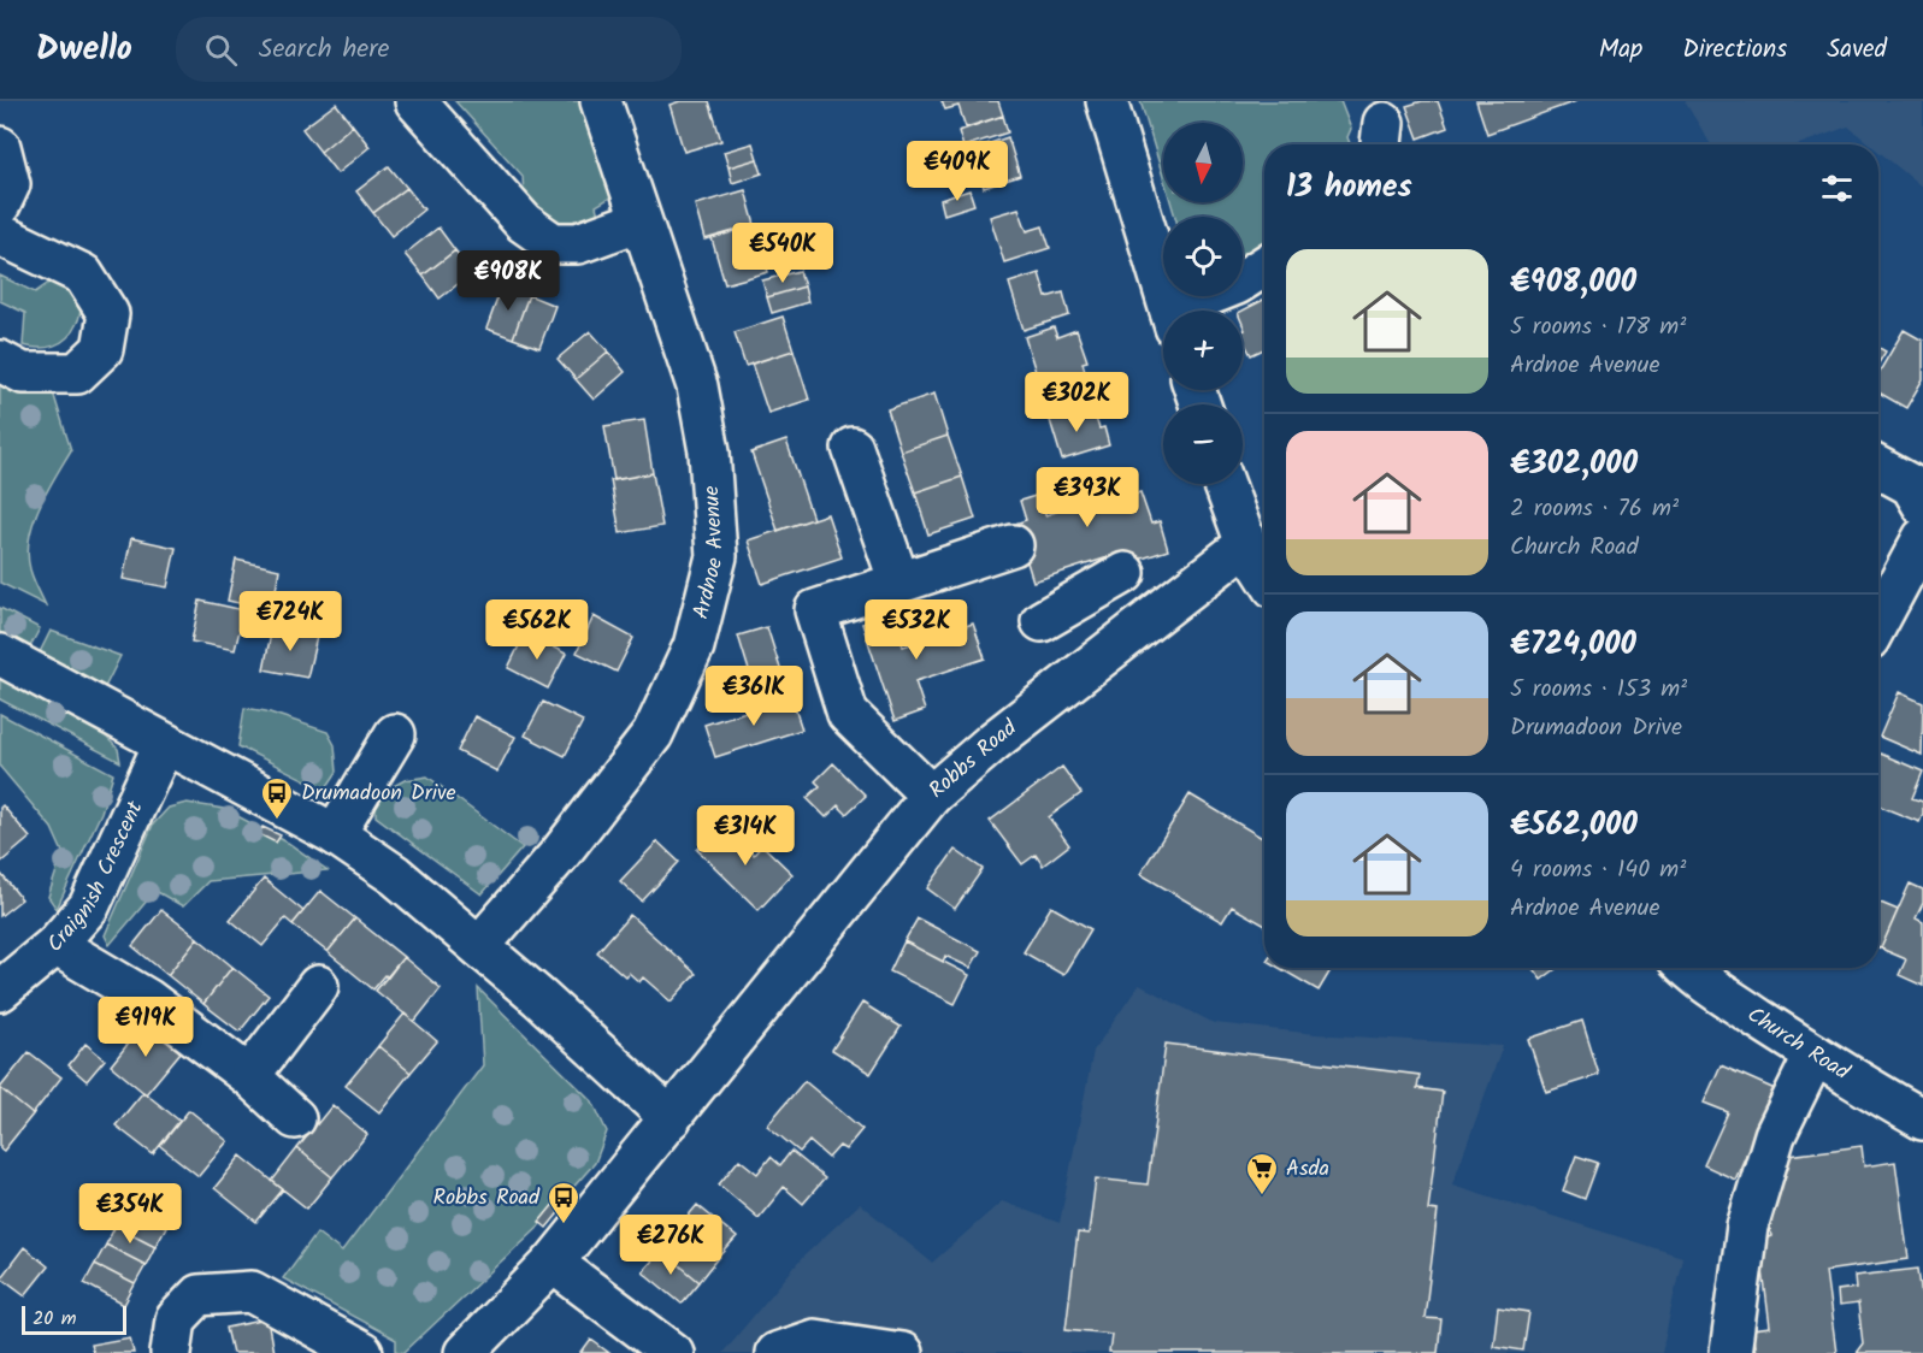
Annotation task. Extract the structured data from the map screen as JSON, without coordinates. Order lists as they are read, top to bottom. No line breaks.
{"streets":{"street":["Ardnoe Avenue","Robbs Road","Craignish Crescent","Church Road"]},"places":{"bus stop":["Drumadoon Drive","Robbs Road"],"supermarket":["Asda"]},"scale_bar":"20 m","north":"bottom","page":{"header":"Dwello","search":"Search here","nav":["Map","Directions","Saved"],"map_buttons":["+","−"],"price":["€409K","€540K","€908K","€302K","€393K","€724K","€562K","€532K","€361K","€314K","€919K","€354K","€276K"],"heading":"13 homes","list":[{"name":"€908,000","note":"5 rooms · 178 m² · Ardnoe Avenue"},{"name":"€302,000","note":"2 rooms · 76 m² · Church Road"},{"name":"€724,000","note":"5 rooms · 153 m² · Drumadoon Drive"},{"name":"€562,000","note":"4 rooms · 140 m² · Ardnoe Avenue"}],"scale":"20 m"}}
